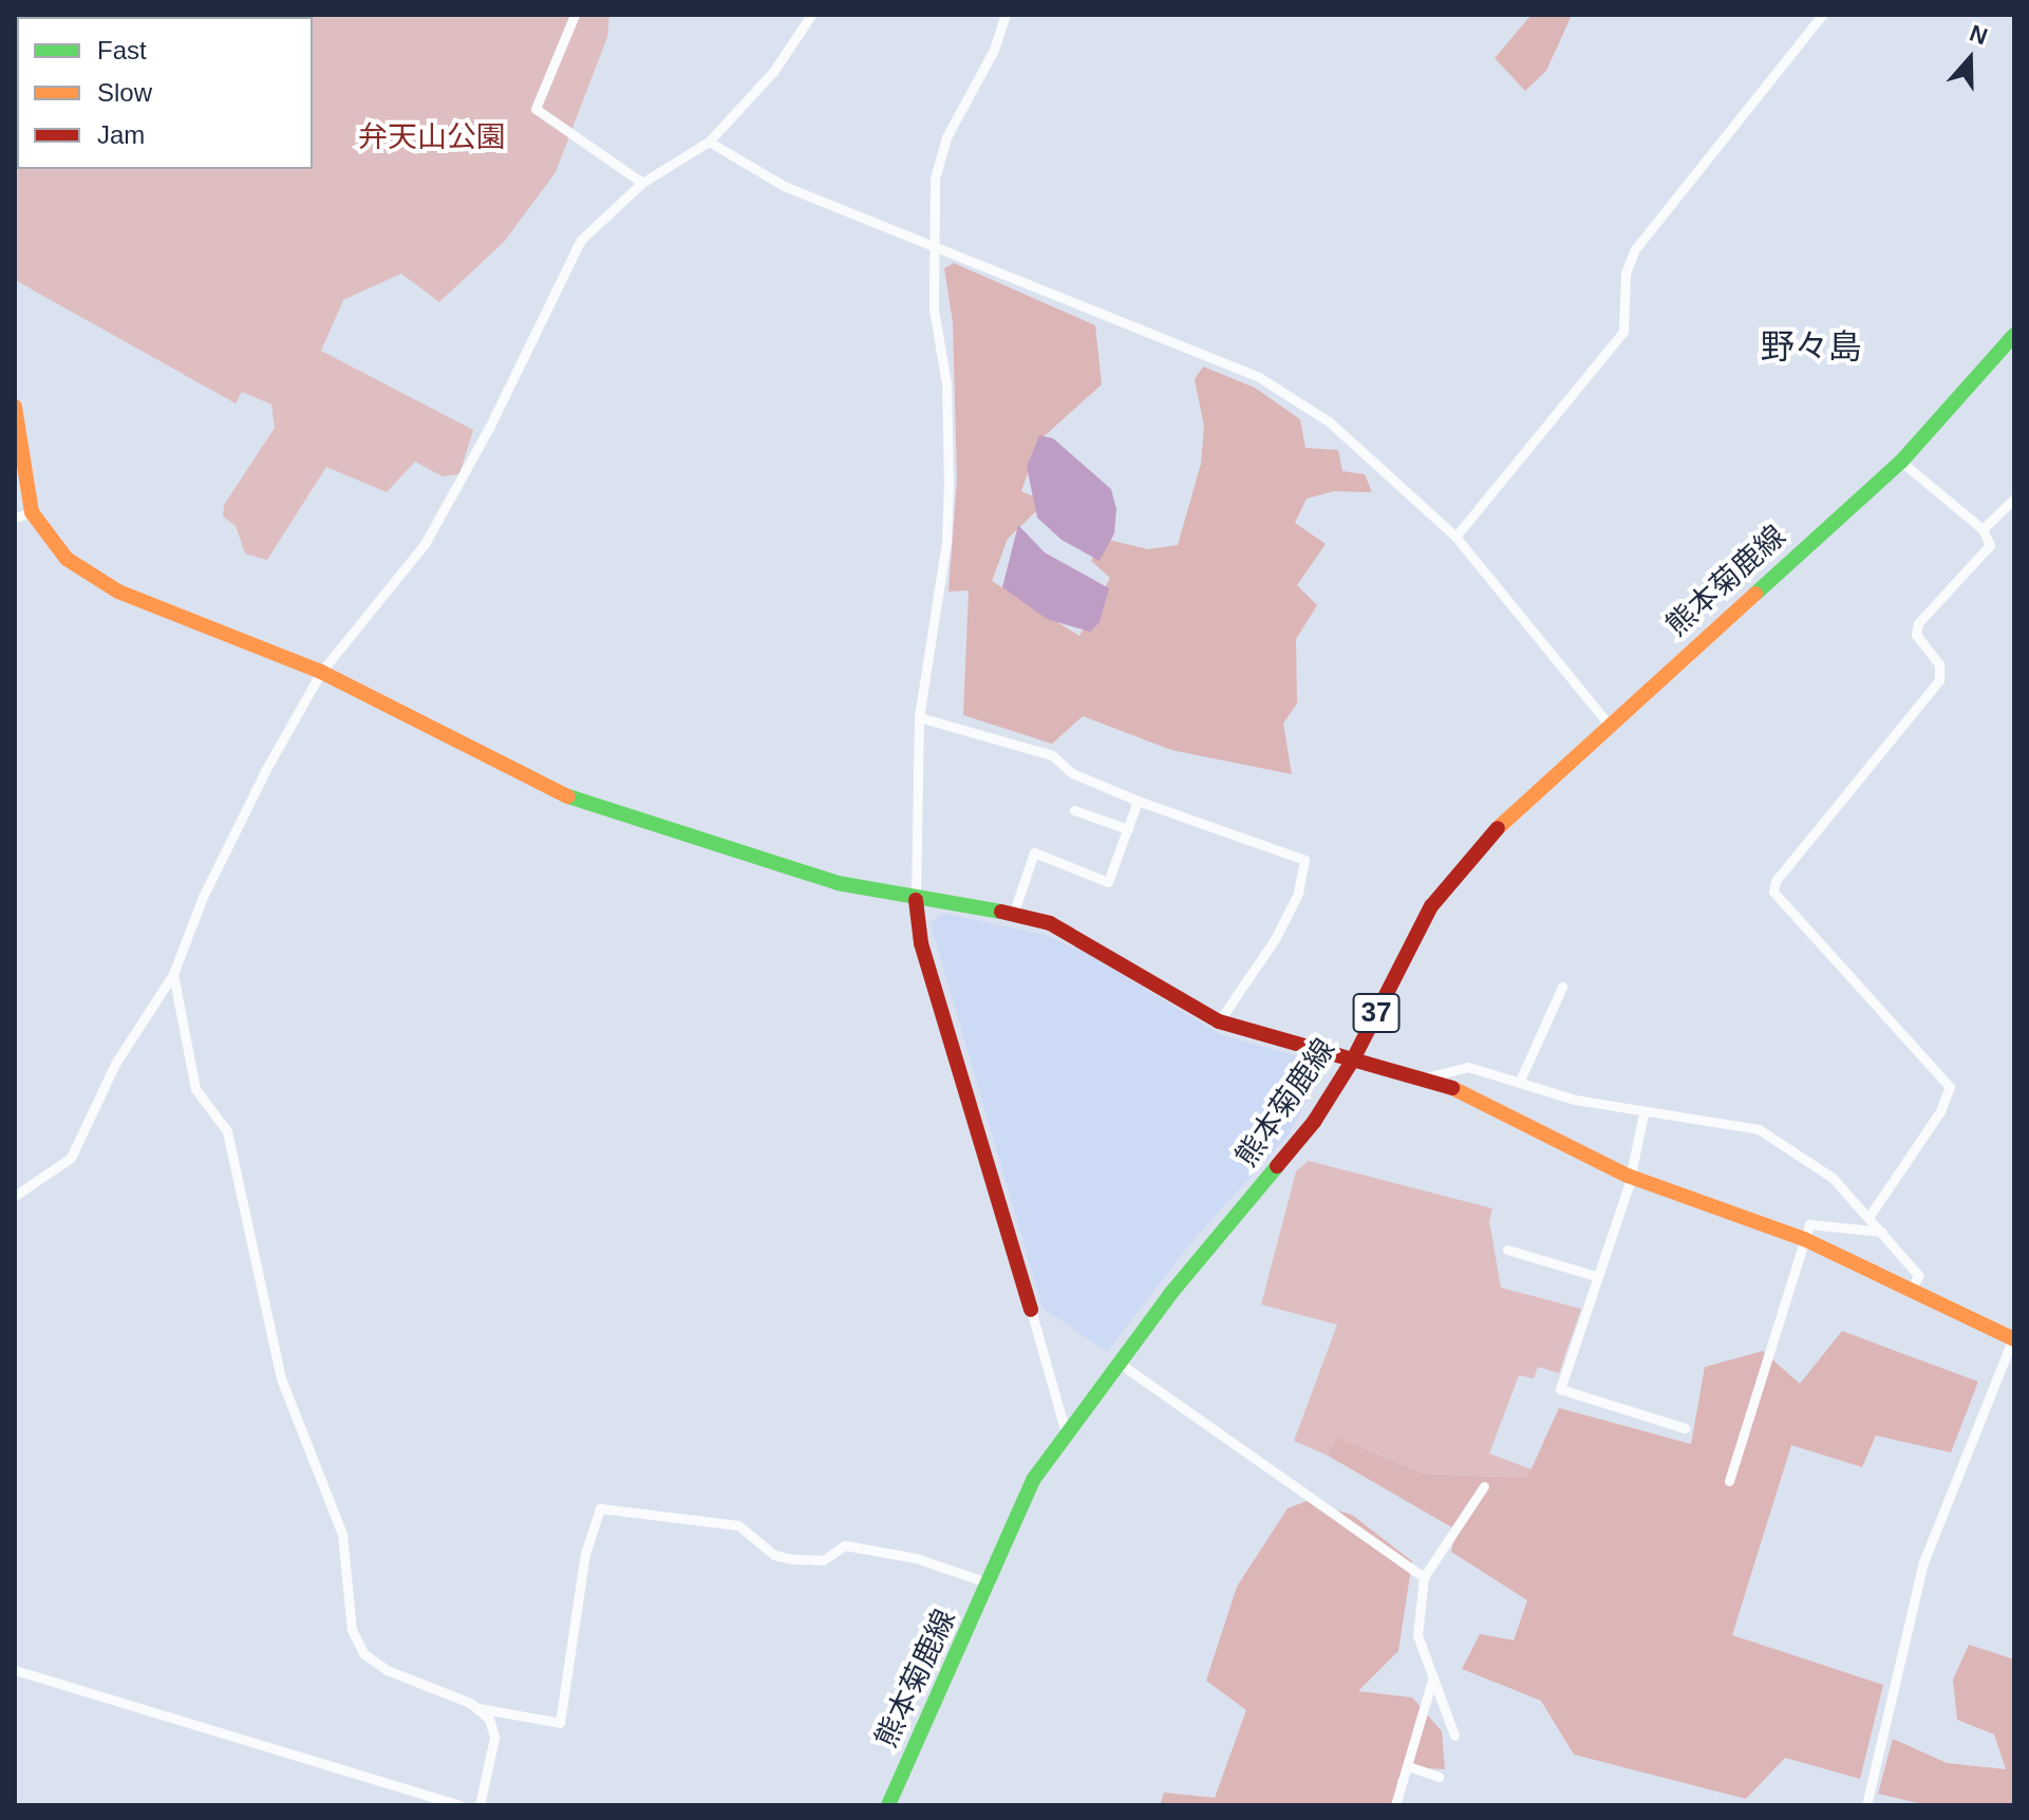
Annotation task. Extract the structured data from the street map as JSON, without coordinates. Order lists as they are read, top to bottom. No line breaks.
{"streets":{"street":["熊本菊鹿線","37"]},"districts":["野々島"],"parks":["弁天山公園"],"legend":["Fast","Slow","Jam"],"north":"top"}
